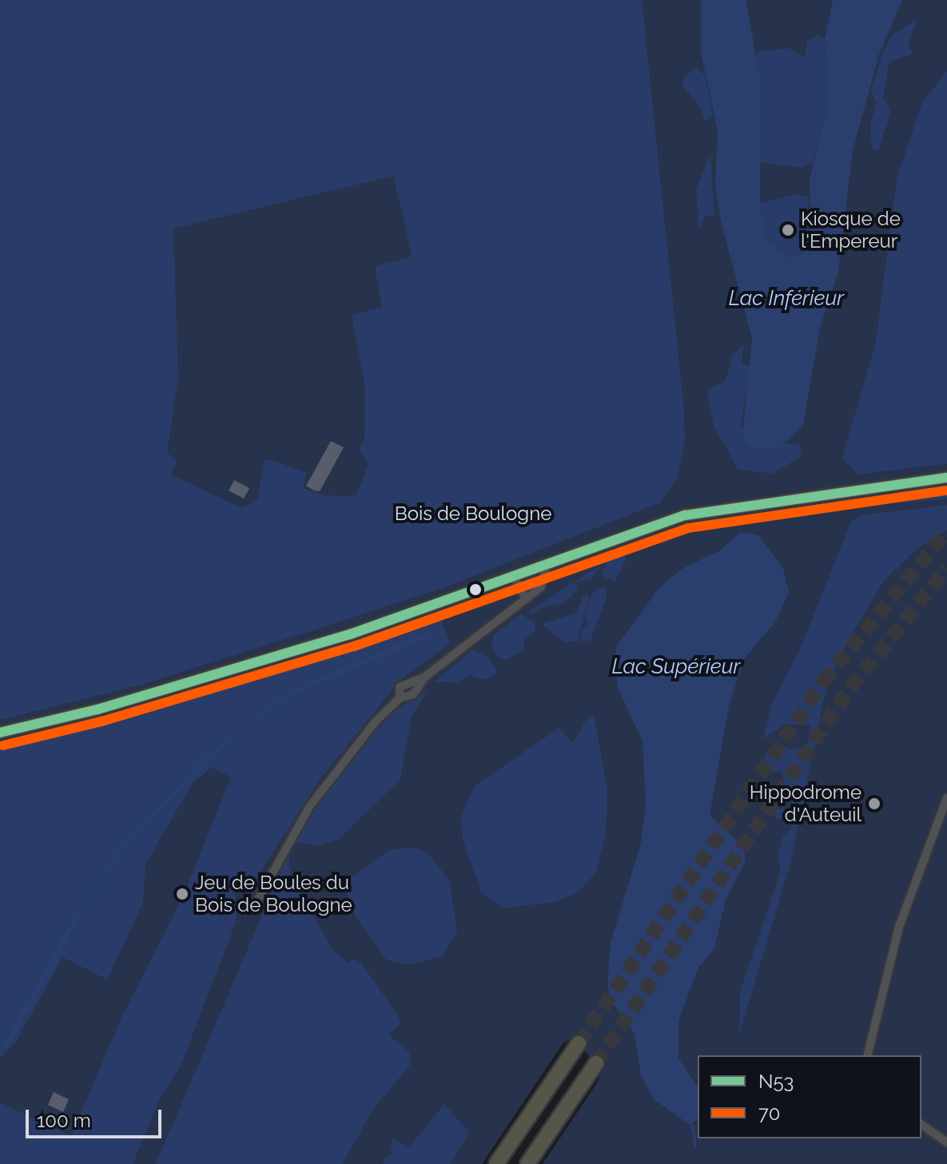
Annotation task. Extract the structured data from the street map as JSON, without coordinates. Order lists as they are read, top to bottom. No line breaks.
{"water":["Lac Inférieur","Lac Supérieur"],"parks":["Bois de Boulogne"],"places":["Kiosque de l'Empereur","Hippodrome d'Auteuil","Jeu de Boules du Bois de Boulogne"],"lines":["transit line N53","transit line 70"],"legend":["N53","70"],"scale_bar":"100 m"}
